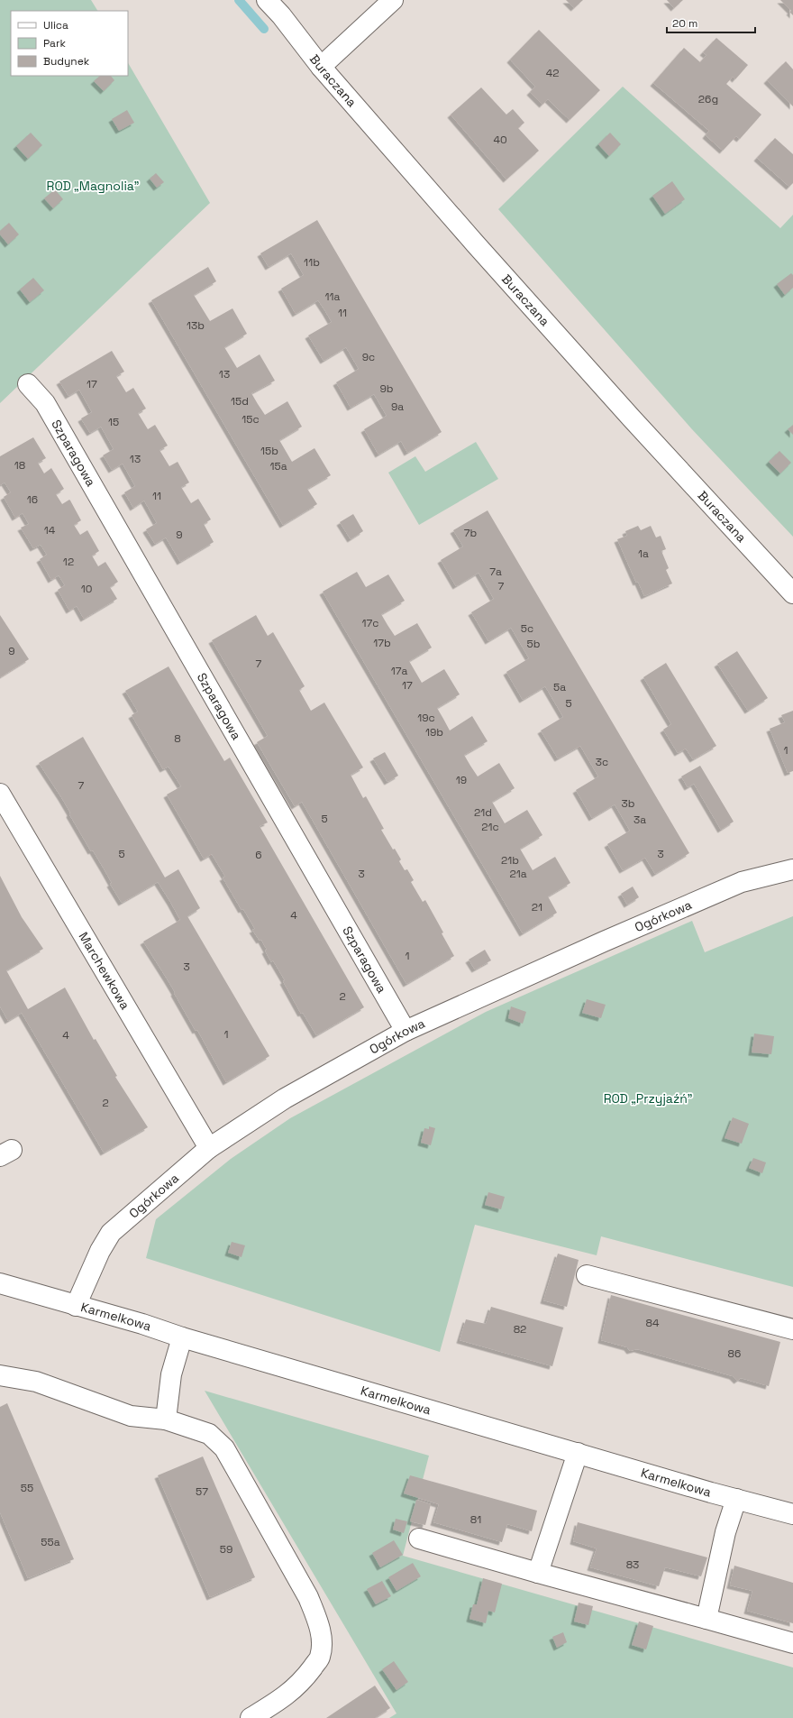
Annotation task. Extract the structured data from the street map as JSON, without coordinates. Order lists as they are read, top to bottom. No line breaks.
{"streets":{"street":["Buraczana","Szparagowa","Ogórkowa","Marchewkowa","Karmelkowa"]},"crossings":[["Szparagowa","Ogórkowa"],["Ogórkowa","Marchewkowa"],["Ogórkowa","Karmelkowa"]],"parks":["ROD „Magnolia”","ROD „Przyjaźń”"],"house_numbers":["42","26g","40","11b","11a","11","13b","9c","13","17","9b","15d","9a","15c","15","15b","13","18","15a","11","16","14","7b","9","1a","12","7a","7","10","17c","5c","17b","5b","9","7","17a","17","5a","5","19c","19b","8","1","3c","19","7","3b","21d","5","3a","21c","5","3","6","21b","3","21a","21","4","1","3","2","1","4","2","84","82","86","55","57","81","55a","59","83"],"legend":["Ulica","Park","Budynek"],"scale_bar":"20 m"}
